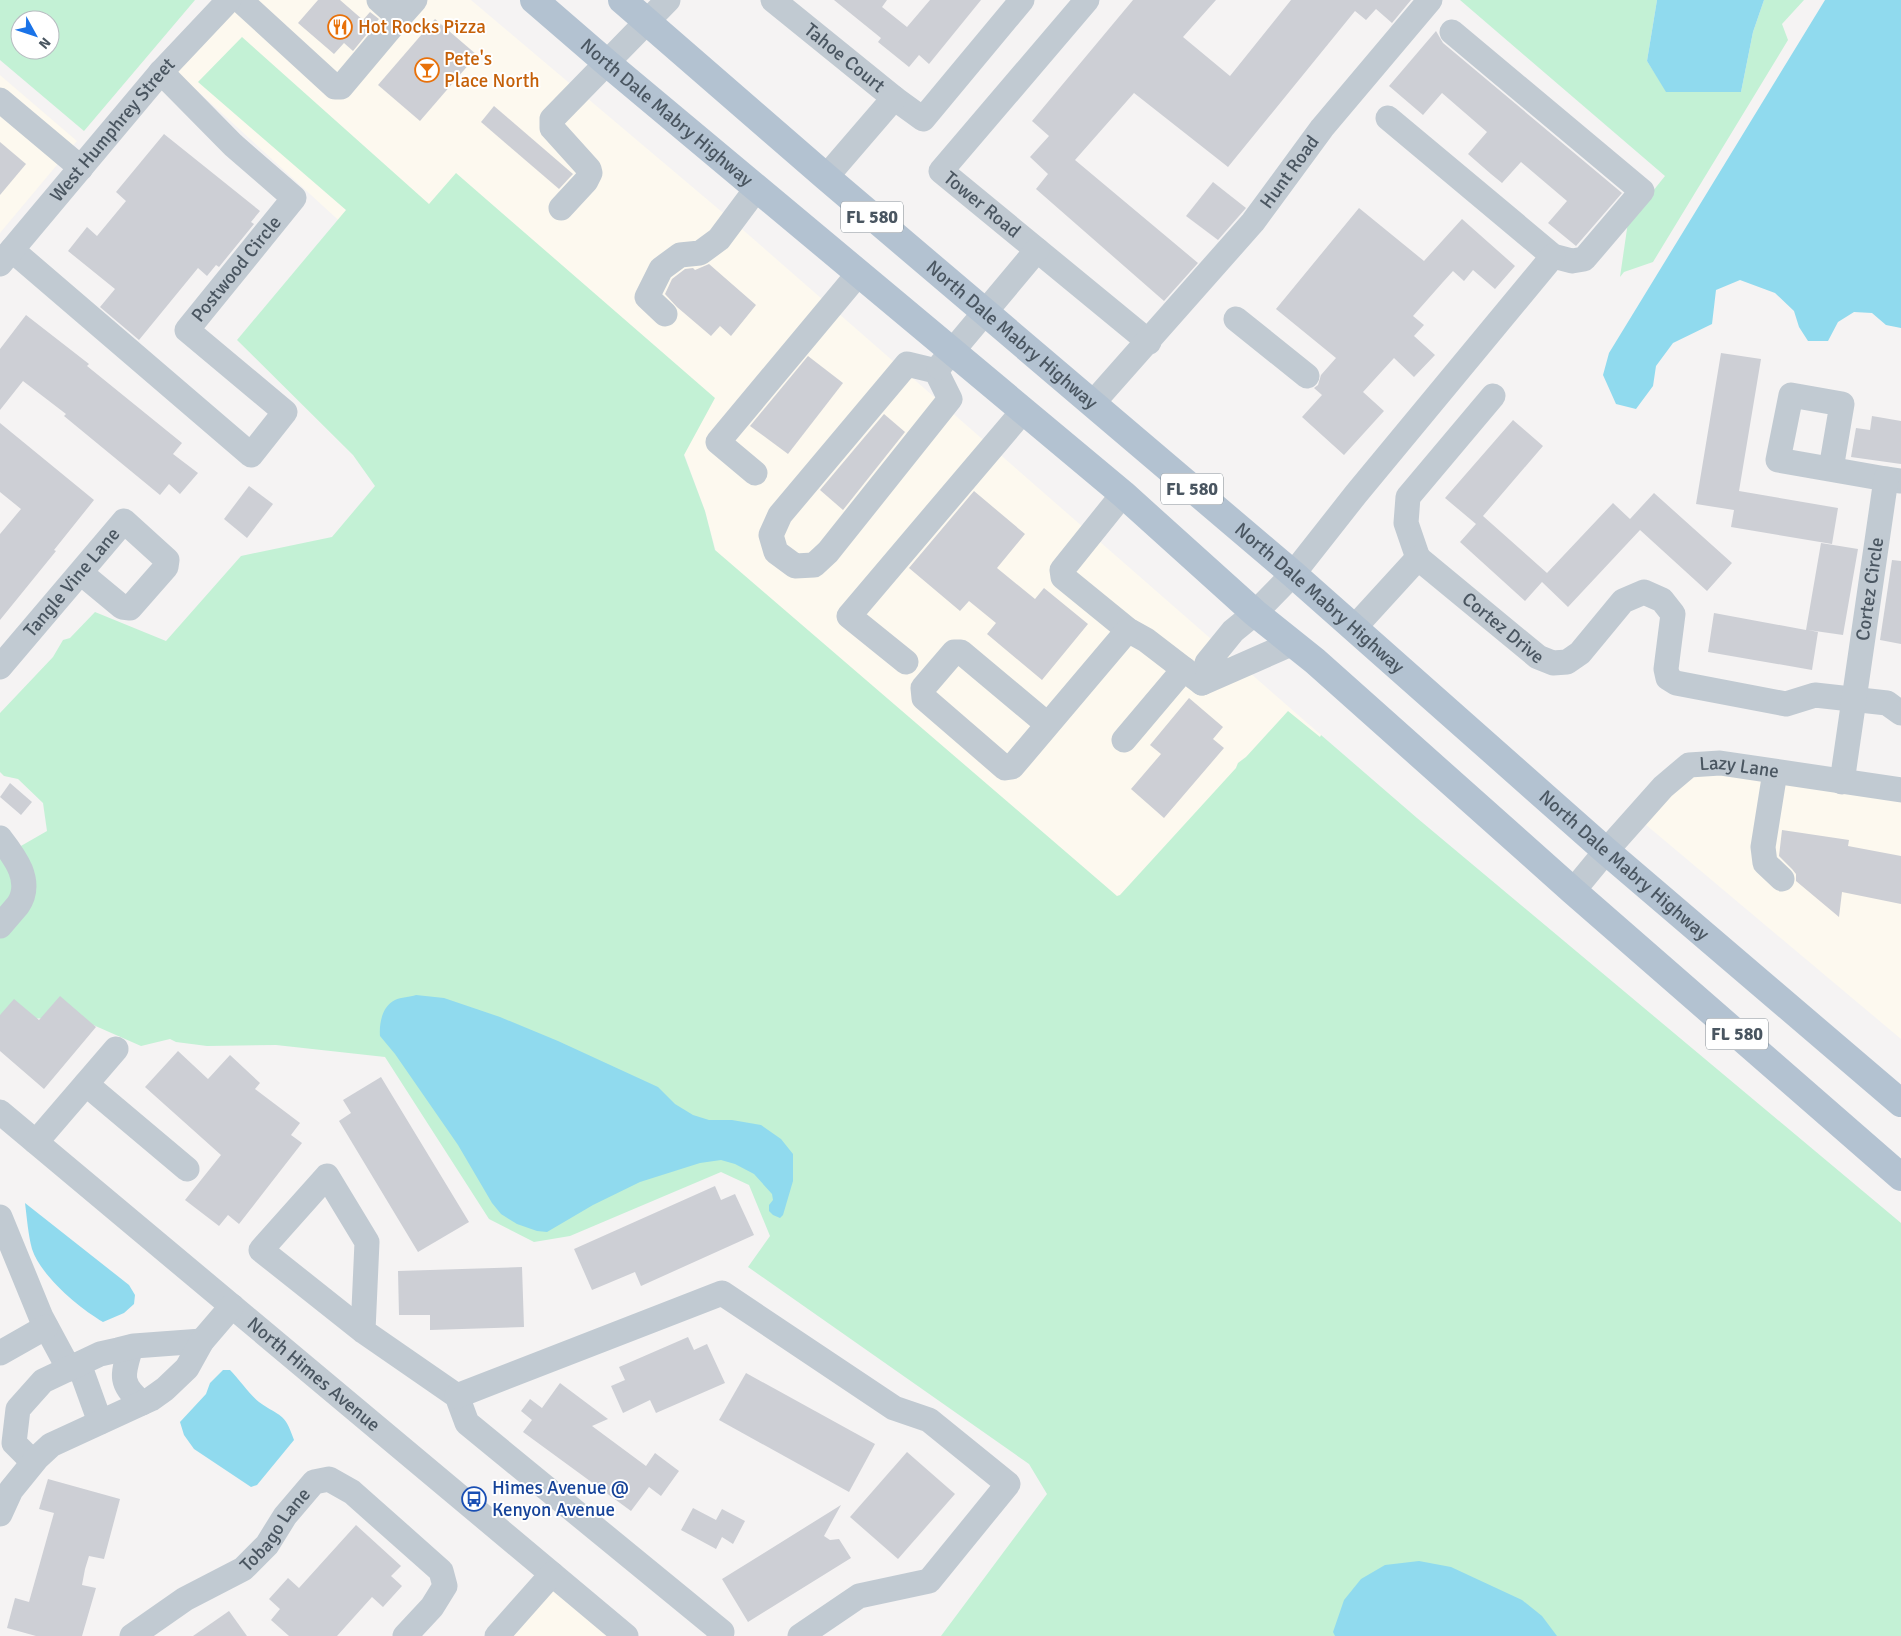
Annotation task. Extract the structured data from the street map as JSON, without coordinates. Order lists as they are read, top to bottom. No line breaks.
{"streets":{"main road":["North Dale Mabry Highway","FL 580"],"street":["Tahoe Court","West Humphrey Street","Hunt Road","Tower Road","Postwood Circle","Tangle Vine Lane","Cortez Circle","Cortez Drive","Lazy Lane","North Himes Avenue","Tobago Lane"]},"crossings":[["North Dale Mabry Highway","Hunt Road"],["North Dale Mabry Highway","FL 580"],["North Dale Mabry Highway","Lazy Lane"],["West Humphrey Street","Postwood Circle"],["Hunt Road","Tower Road"],["FL 580","Lazy Lane"],["Cortez Circle","Cortez Drive"],["Cortez Circle","Lazy Lane"]],"places":{"restaurant":["Hot Rocks Pizza"],"bar":["Pete's Place North"],"bus stop":["Himes Avenue @ Kenyon Avenue"]},"north":"bottom right"}
